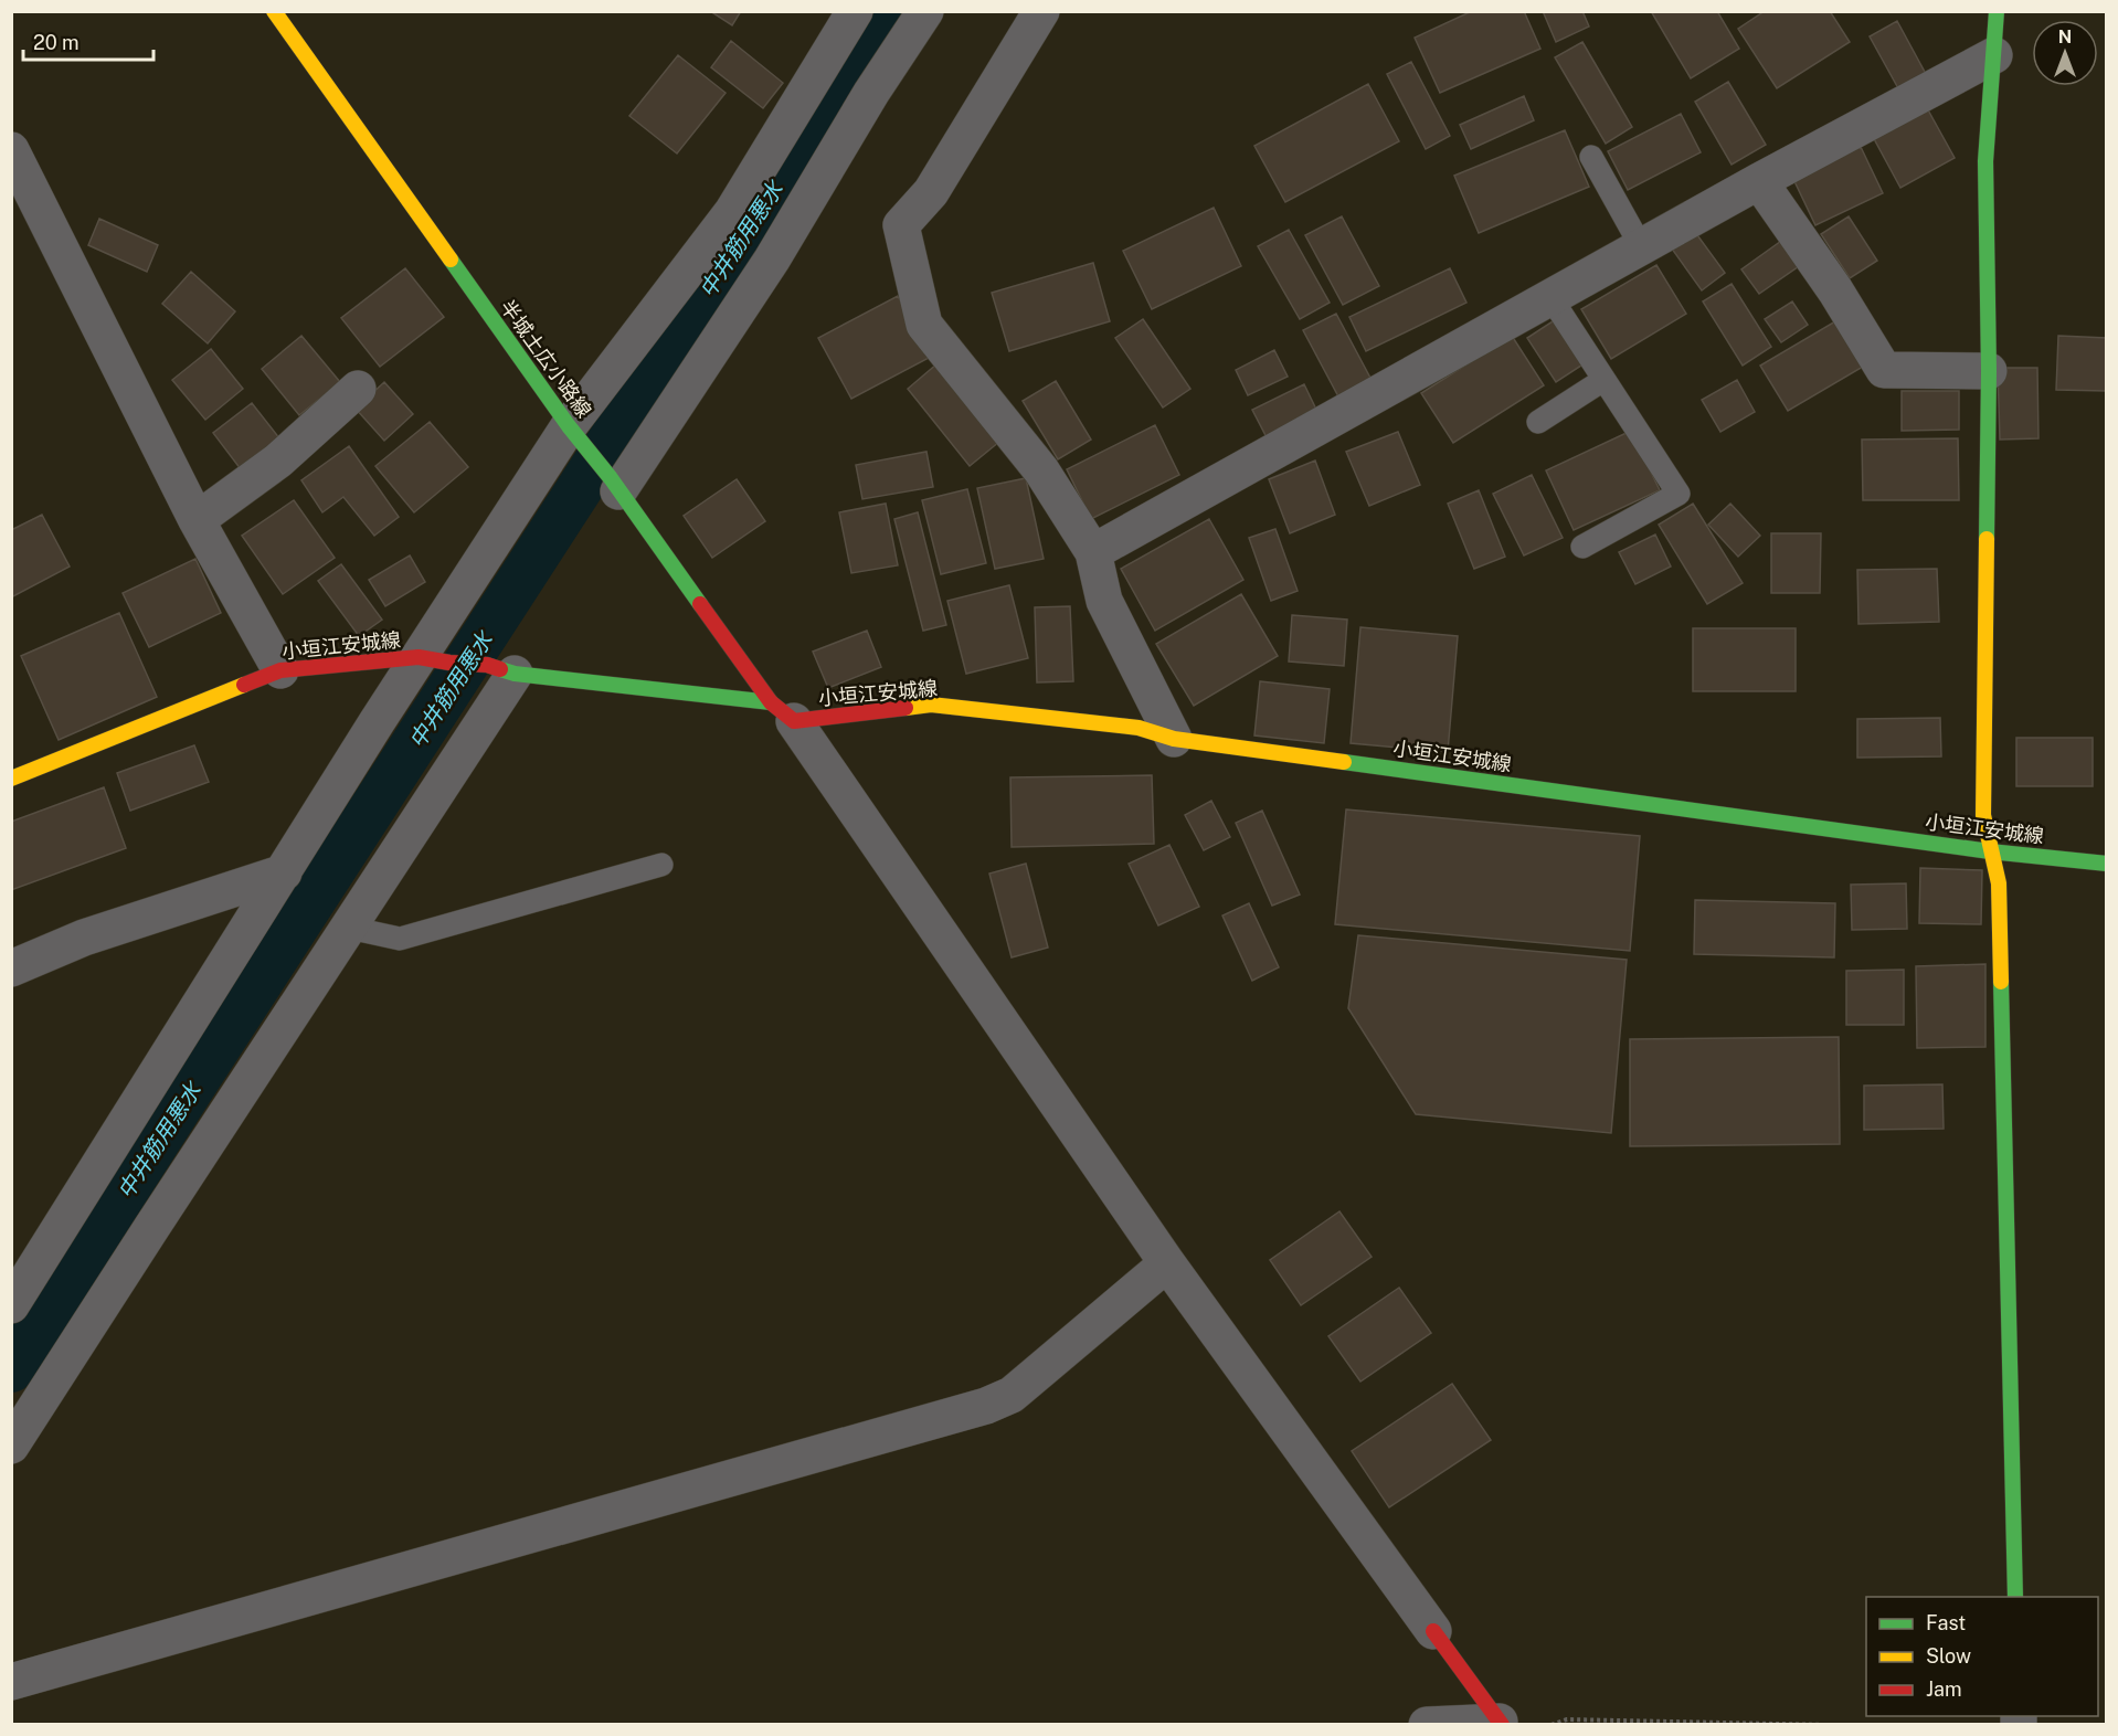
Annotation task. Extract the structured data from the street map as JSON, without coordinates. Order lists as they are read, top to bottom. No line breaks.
{"streets":{"main road":["半城土広小路線","小垣江安城線"]},"crossings":[["半城土広小路線","小垣江安城線"]],"water":["中井筋用悪水"],"legend":["Fast","Slow","Jam"],"scale_bar":"20 m","north":"top"}
